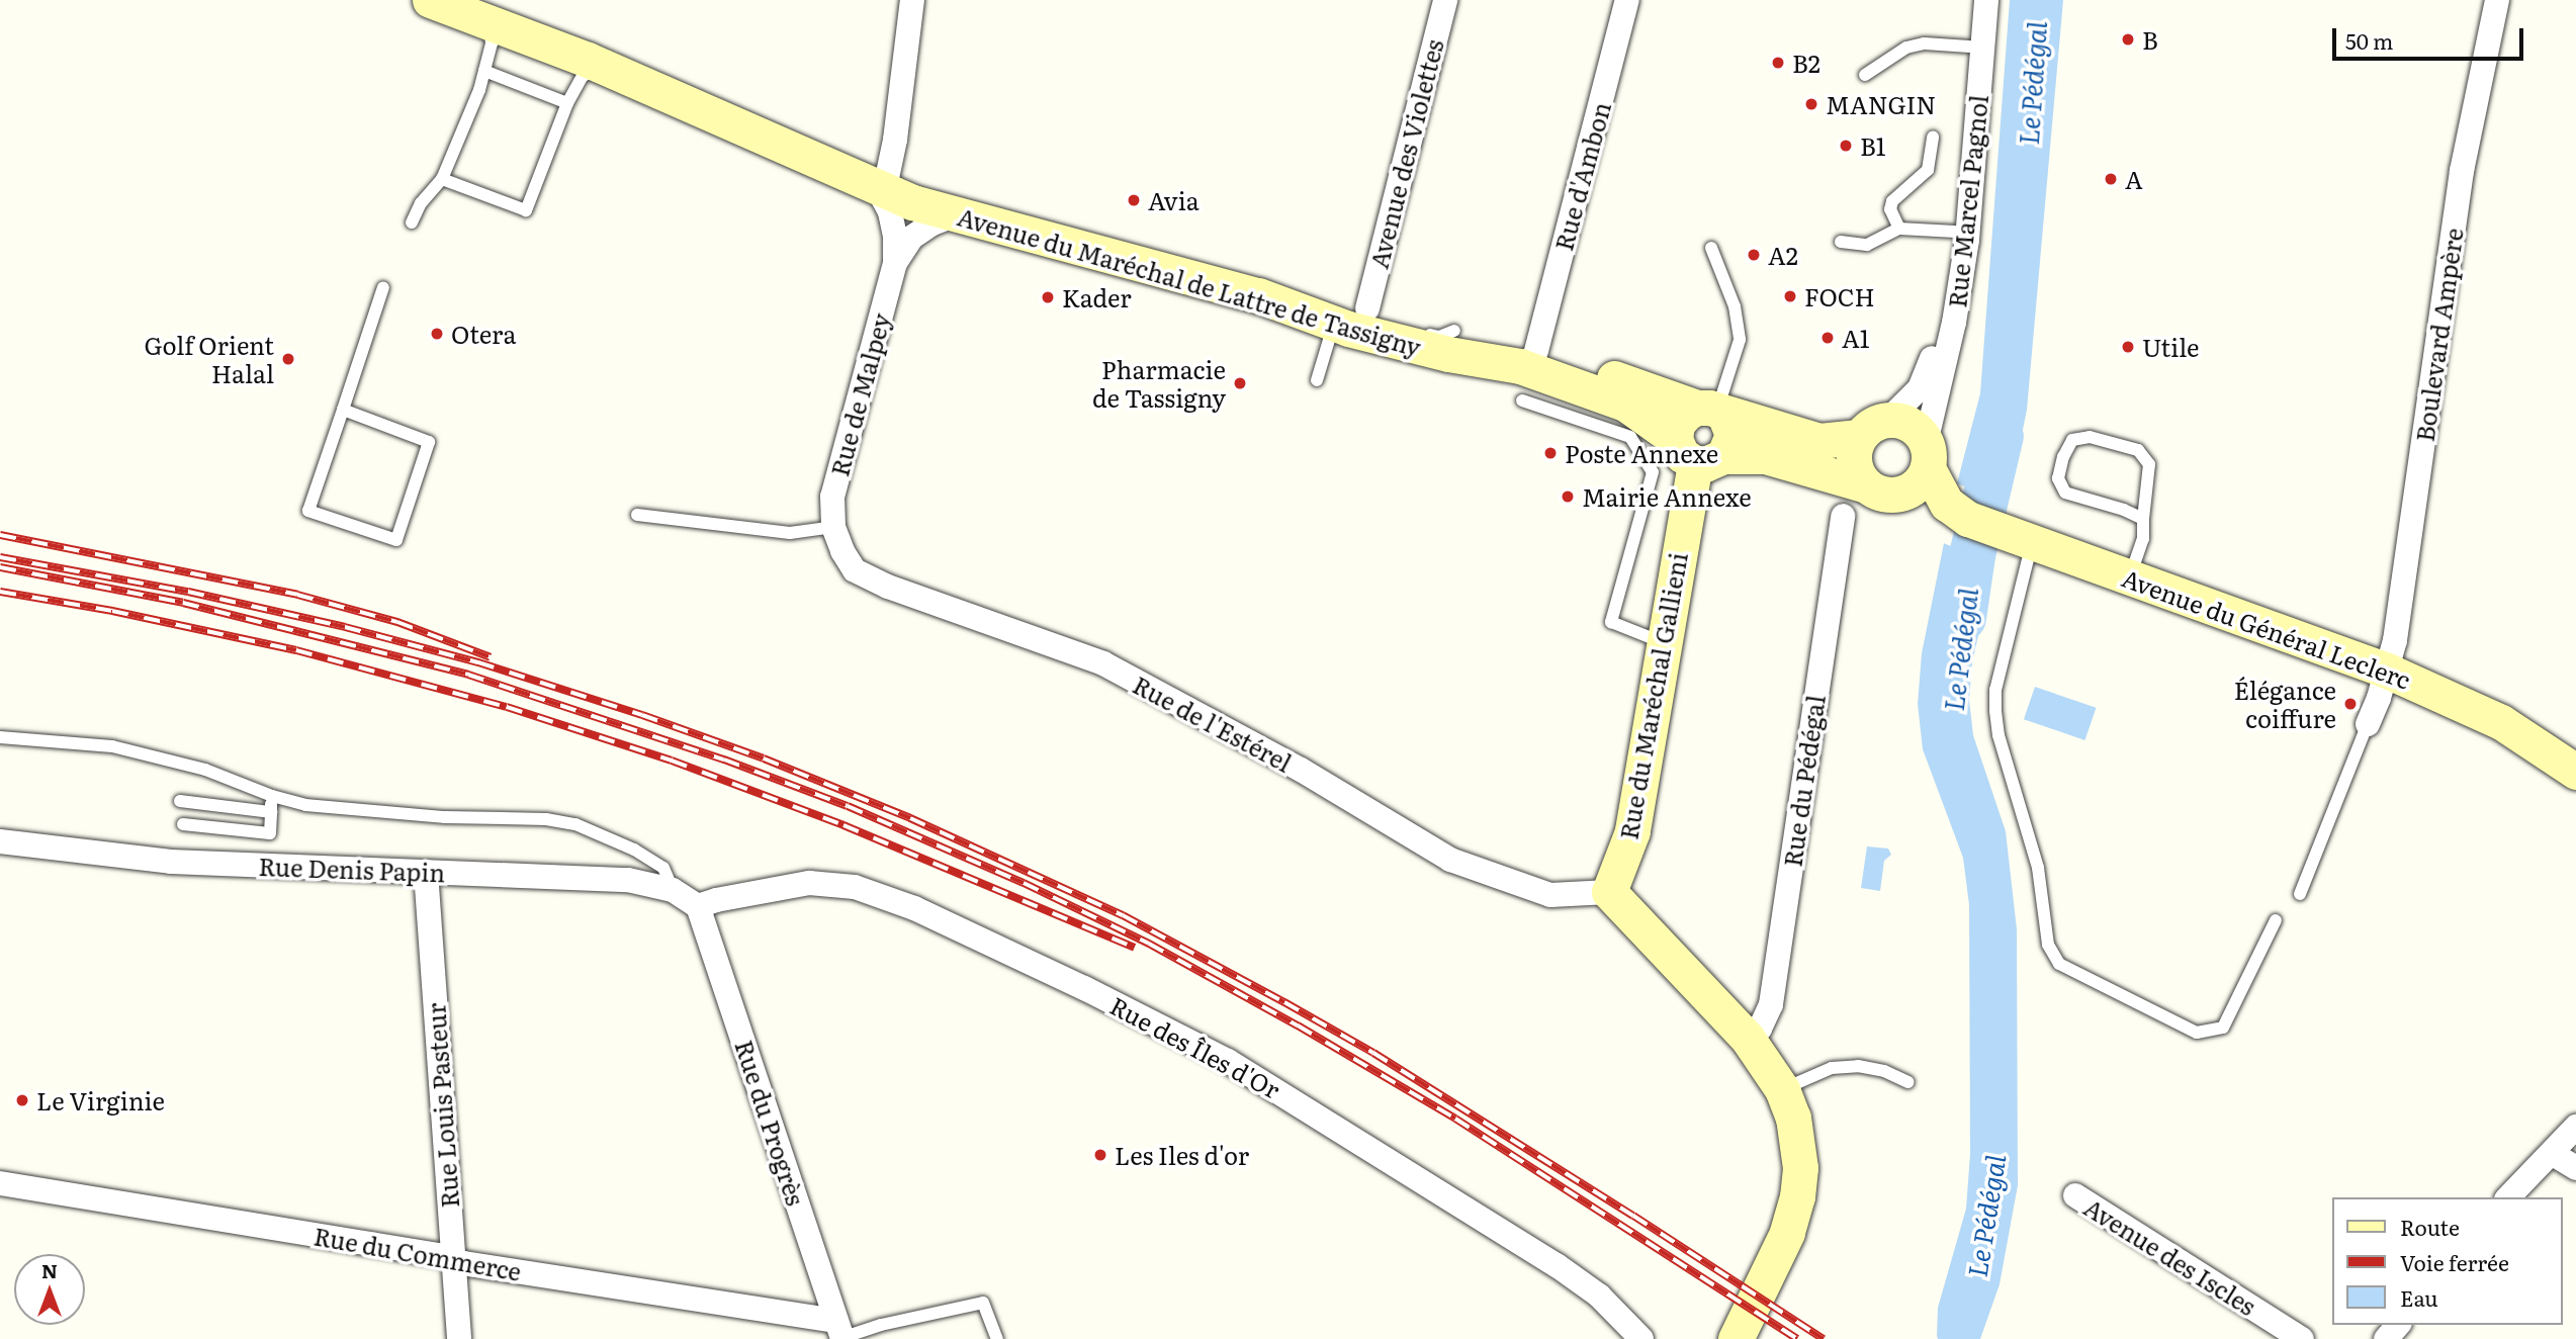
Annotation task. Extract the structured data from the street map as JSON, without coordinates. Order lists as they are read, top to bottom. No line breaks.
{"streets":{"main road":["Avenue du Maréchal de Lattre de Tassigny","Avenue du Général Leclerc","Rue du Maréchal Gallieni"],"street":["Avenue des Violettes","Rue d'Ambon","Rue Marcel Pagnol","Boulevard Ampère","Rue de Malpey","Rue de l'Estérel","Rue du Pédégal","Rue Denis Papin","Rue des Îles d'Or","Rue Louis Pasteur","Rue du Progrès","Rue du Commerce","Avenue des Iscles"]},"crossings":[["Avenue des Violettes","Avenue du Maréchal de Lattre de Tassigny"],["Rue d'Ambon","Avenue du Maréchal de Lattre de Tassigny"],["Rue Marcel Pagnol","Avenue du Maréchal de Lattre de Tassigny"],["Rue Marcel Pagnol","Avenue du Général Leclerc"],["Avenue du Maréchal de Lattre de Tassigny","Rue de Malpey"],["Avenue du Maréchal de Lattre de Tassigny","Avenue du Général Leclerc"],["Avenue du Maréchal de Lattre de Tassigny","Rue du Maréchal Gallieni"],["Boulevard Ampère","Avenue du Général Leclerc"],["Rue de Malpey","Rue de l'Estérel"],["Rue du Maréchal Gallieni","Rue de l'Estérel"],["Rue Denis Papin","Rue des Îles d'Or"],["Rue Denis Papin","Rue Louis Pasteur"],["Rue Denis Papin","Rue du Progrès"],["Rue des Îles d'Or","Rue du Progrès"],["Rue Louis Pasteur","Rue du Commerce"],["Rue du Progrès","Rue du Commerce"]],"water":["Le Pédégal"],"places":["B","B2","MANGIN","B1","A","Avia","A2","FOCH","Kader","Otera","A1","Utile","Golf Orient Halal","Pharmacie de Tassigny","Poste Annexe","Mairie Annexe","Élégance coiffure","Le Virginie","Les Iles d'or"],"legend":["Route","Voie ferrée","Eau"],"scale_bar":"50 m","north":"top"}
